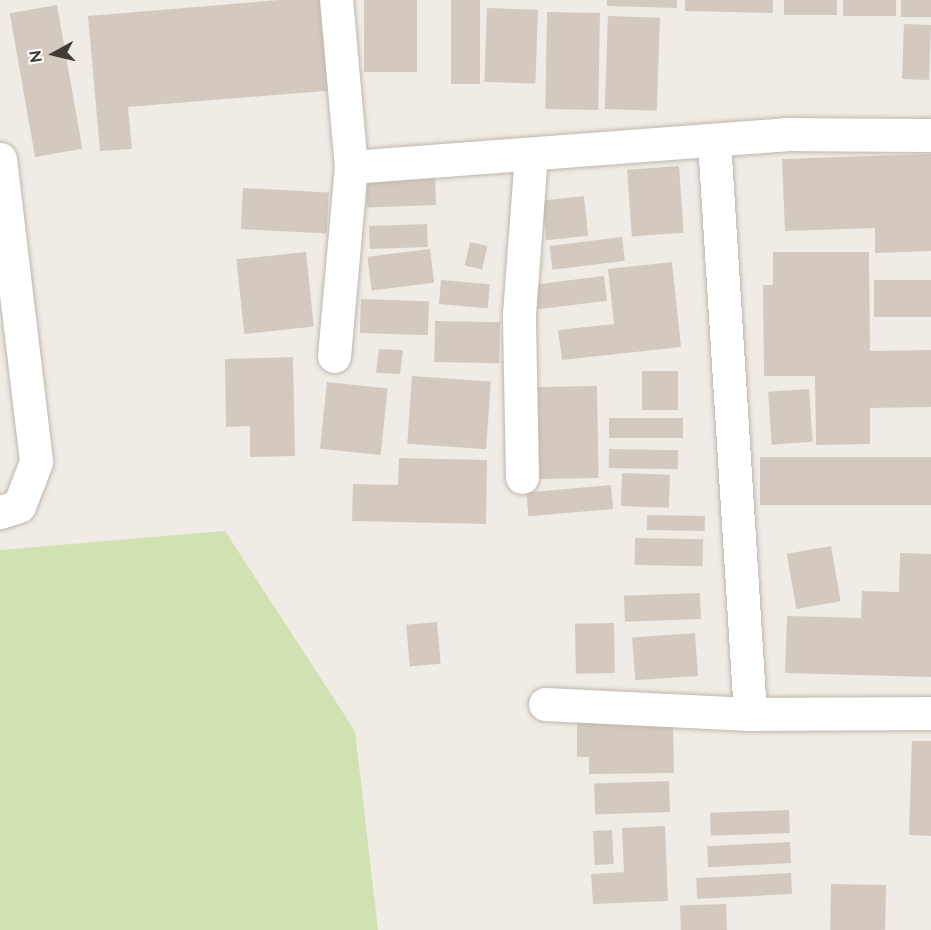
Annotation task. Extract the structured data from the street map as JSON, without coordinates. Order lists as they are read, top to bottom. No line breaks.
{"north":"left"}
